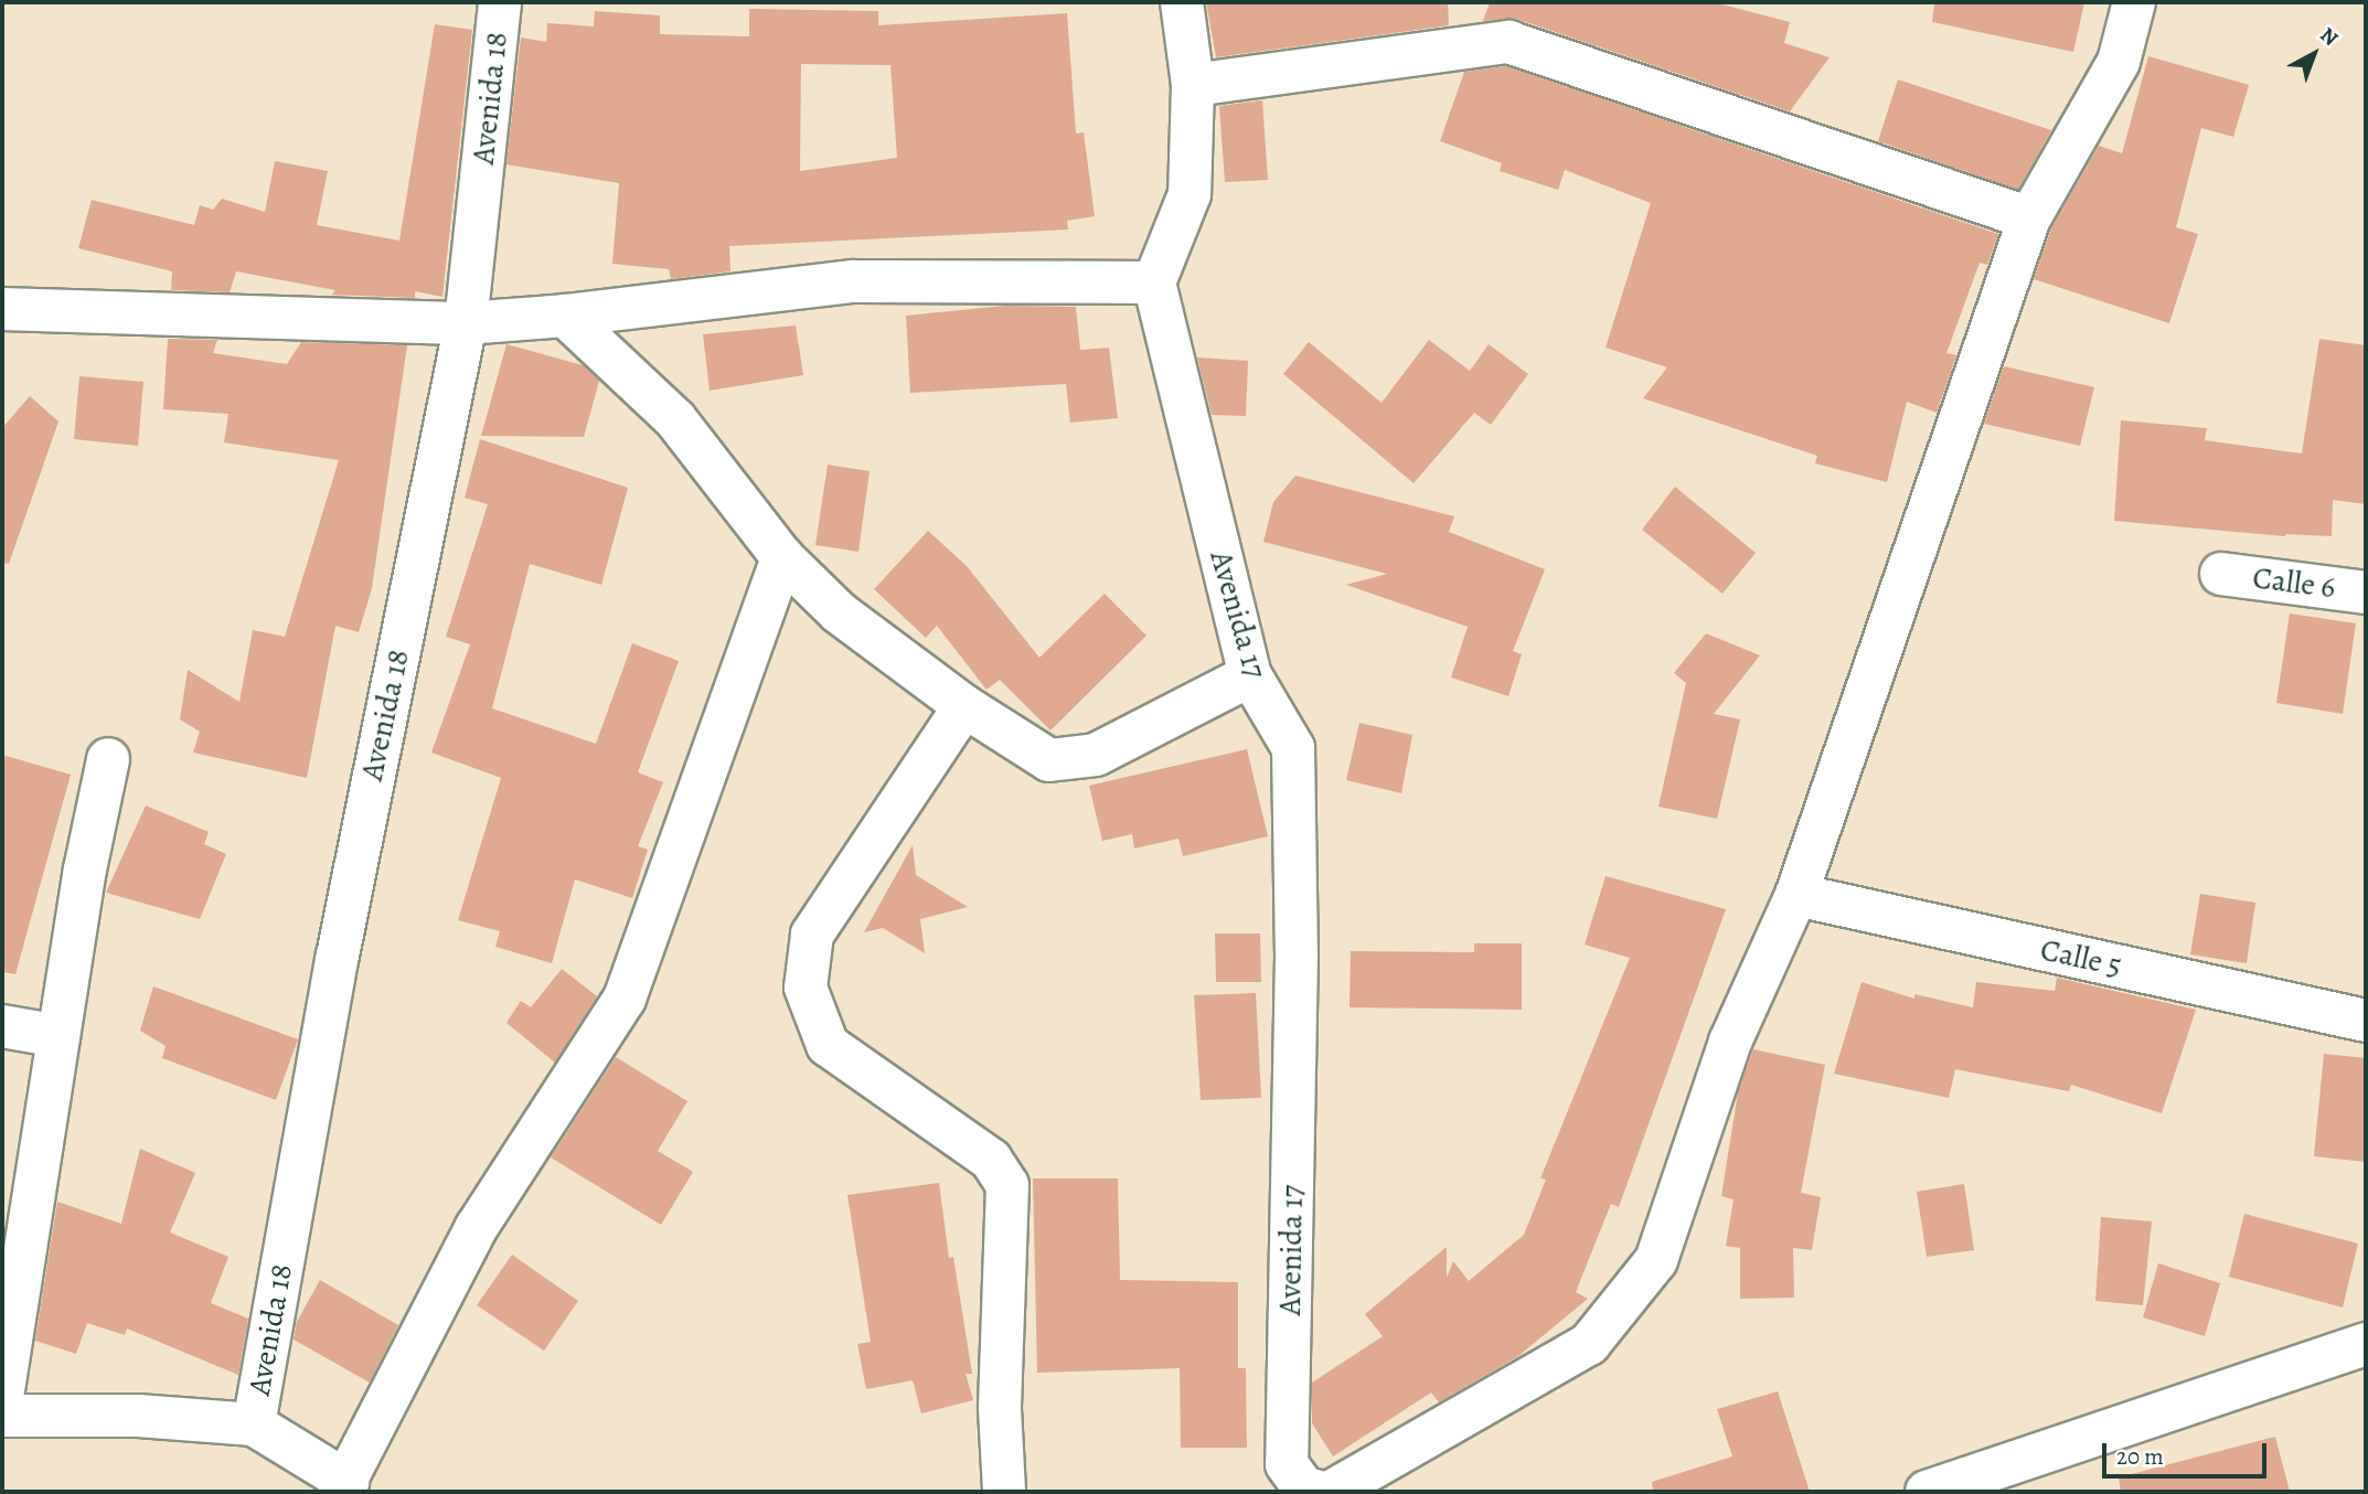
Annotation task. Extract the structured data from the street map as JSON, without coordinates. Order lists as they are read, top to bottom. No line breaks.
{"streets":{"street":["Avenida 18","Calle 6","Avenida 17","Calle 5"]},"scale_bar":"20 m","north":"top right"}
